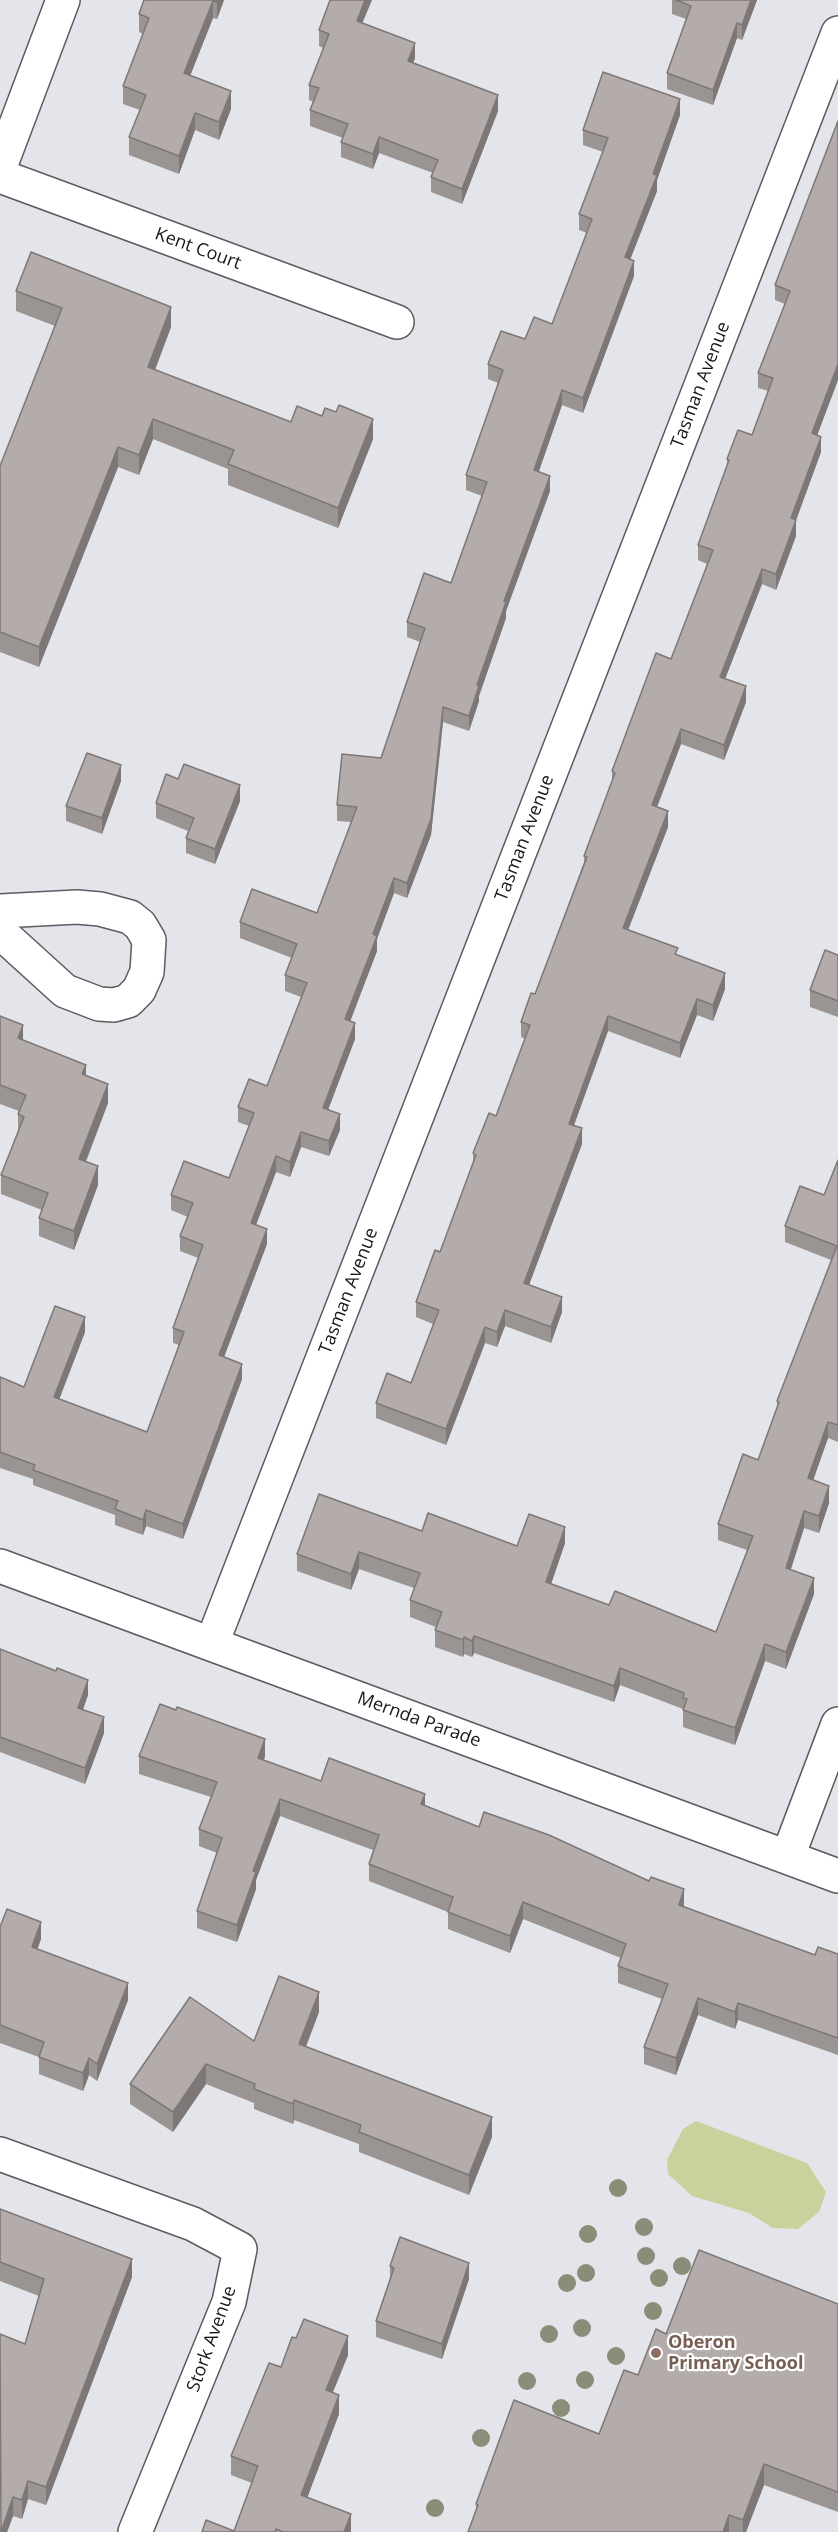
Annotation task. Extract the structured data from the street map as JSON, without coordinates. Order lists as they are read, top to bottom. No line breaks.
{"streets":{"street":["Kent Court","Tasman Avenue","Mernda Parade","Stork Avenue"]},"crossings":[["Tasman Avenue","Mernda Parade"]],"places":["Oberon Primary School"]}
